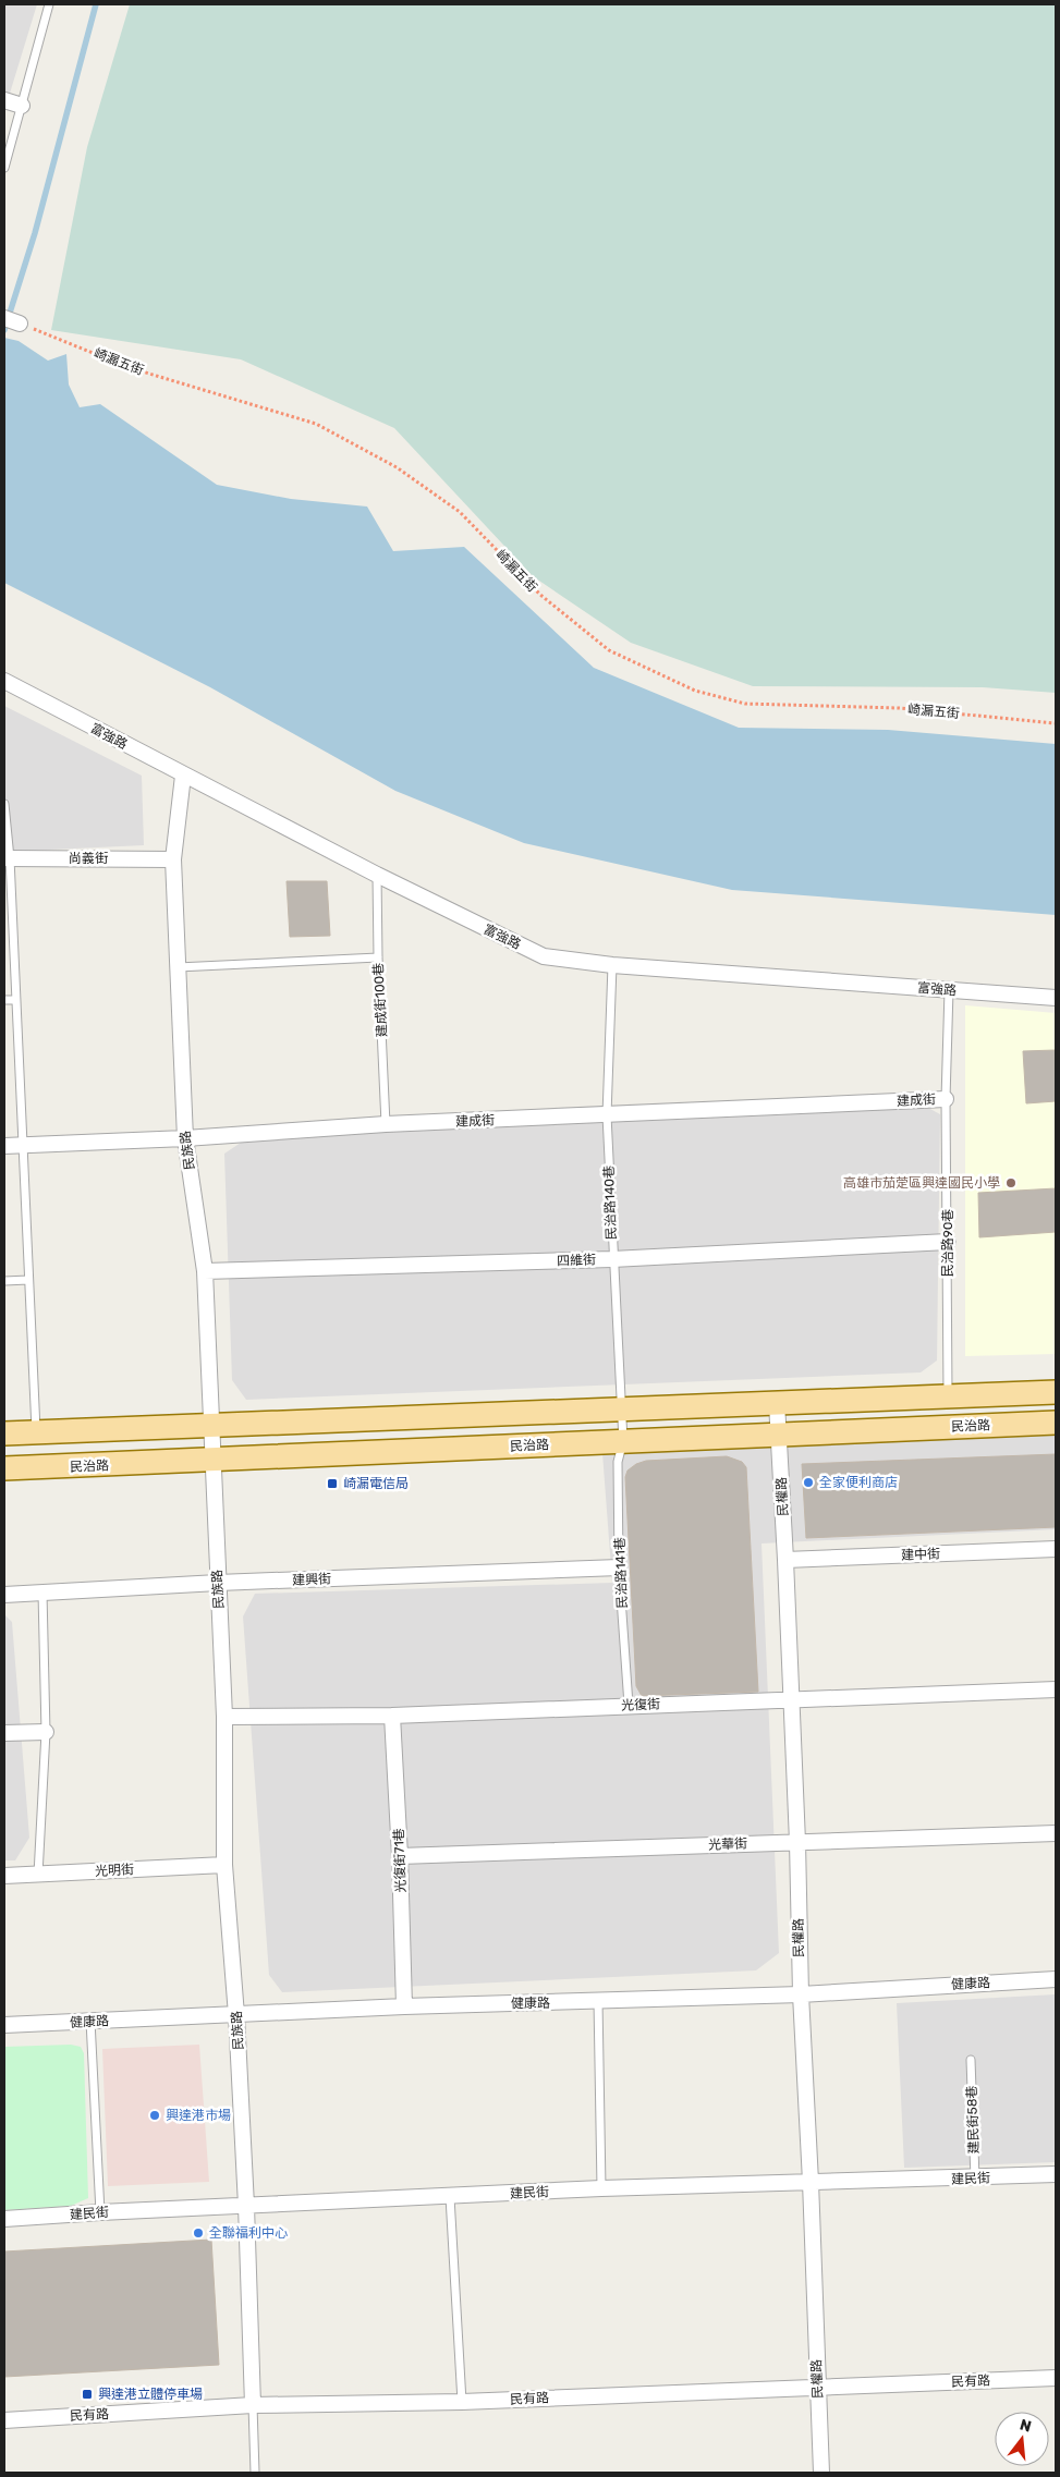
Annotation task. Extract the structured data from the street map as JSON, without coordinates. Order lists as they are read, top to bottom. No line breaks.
{"streets":{"main road":["民治路"],"street":["富強路","尚義街","建成街","民族路","四維街","民權路","建中街","建興街","光復街","光華街","光復街71巷","光明街","健康路","建民街","民有路"],"lane":["建成街100巷","民治路140巷","民治路90巷","民治路141巷","建民街58巷"],"path":["崎漏五街"]},"crossings":[["富強路","建成街100巷"],["富強路","民族路"],["富強路","民治路140巷"],["富強路","民治路90巷"],["尚義街","民族路"],["建成街100巷","建成街"],["建成街","民族路"],["建成街","民治路140巷"],["建成街","民治路90巷"],["民族路","四維街"],["民族路","民治路"],["民族路","建興街"],["民族路","光復街"],["民族路","光明街"],["民族路","健康路"],["民族路","建民街"],["民族路","民有路"],["民治路140巷","四維街"],["民治路140巷","民治路"],["民治路140巷","民治路141巷"],["民治路90巷","四維街"],["民治路","民權路"],["民治路","民治路141巷"],["民權路","建中街"],["民權路","光復街"],["民權路","光華街"],["民權路","健康路"],["民權路","建民街"],["民權路","民有路"],["民治路141巷","建興街"],["民治路141巷","光復街"],["光復街","光復街71巷"],["光華街","光復街71巷"],["光復街71巷","健康路"],["建民街58巷","建民街"]],"places":{"other":["高雄市茄萣區興達國民小學","全家便利商店","興達港市場","全聯福利中心"],"transit":["崎漏電信局","興達港立體停車場"]},"north":"top"}
